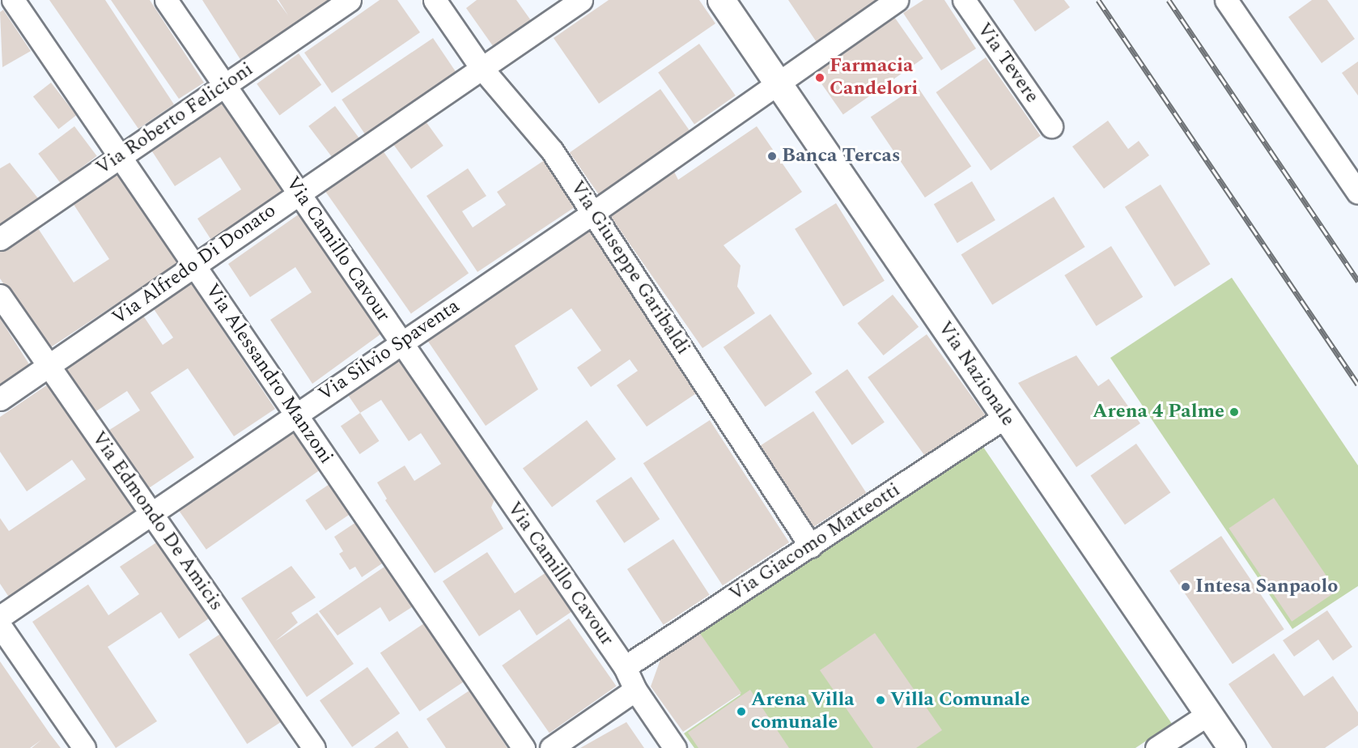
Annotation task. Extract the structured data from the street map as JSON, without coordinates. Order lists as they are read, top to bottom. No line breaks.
{"streets":{"main road":["Via Nazionale"],"street":["Via Tevere","Via Roberto Felicioni","Via Camillo Cavour","Via Alfredo Di Donato","Via Giuseppe Garibaldi","Via Silvio Spaventa","Via Alessandro Manzoni","Via Edmondo De Amicis","Via Giacomo Matteotti"]},"crossings":[["Via Roberto Felicioni","Via Camillo Cavour"],["Via Roberto Felicioni","Via Alessandro Manzoni"],["Via Camillo Cavour","Via Alfredo Di Donato"],["Via Camillo Cavour","Via Silvio Spaventa"],["Via Camillo Cavour","Via Giacomo Matteotti"],["Via Alfredo Di Donato","Via Giuseppe Garibaldi"],["Via Alfredo Di Donato","Via Alessandro Manzoni"],["Via Alfredo Di Donato","Via Edmondo De Amicis"],["Via Giuseppe Garibaldi","Via Silvio Spaventa"],["Via Giuseppe Garibaldi","Via Giacomo Matteotti"],["Via Silvio Spaventa","Via Alessandro Manzoni"],["Via Silvio Spaventa","Via Nazionale"],["Via Silvio Spaventa","Via Edmondo De Amicis"],["Via Nazionale","Via Giacomo Matteotti"]],"places":["Farmacia Candelori","Banca Tercas","Arena 4 Palme","Intesa Sanpaolo","Villa Comunale","Arena Villa comunale"]}
